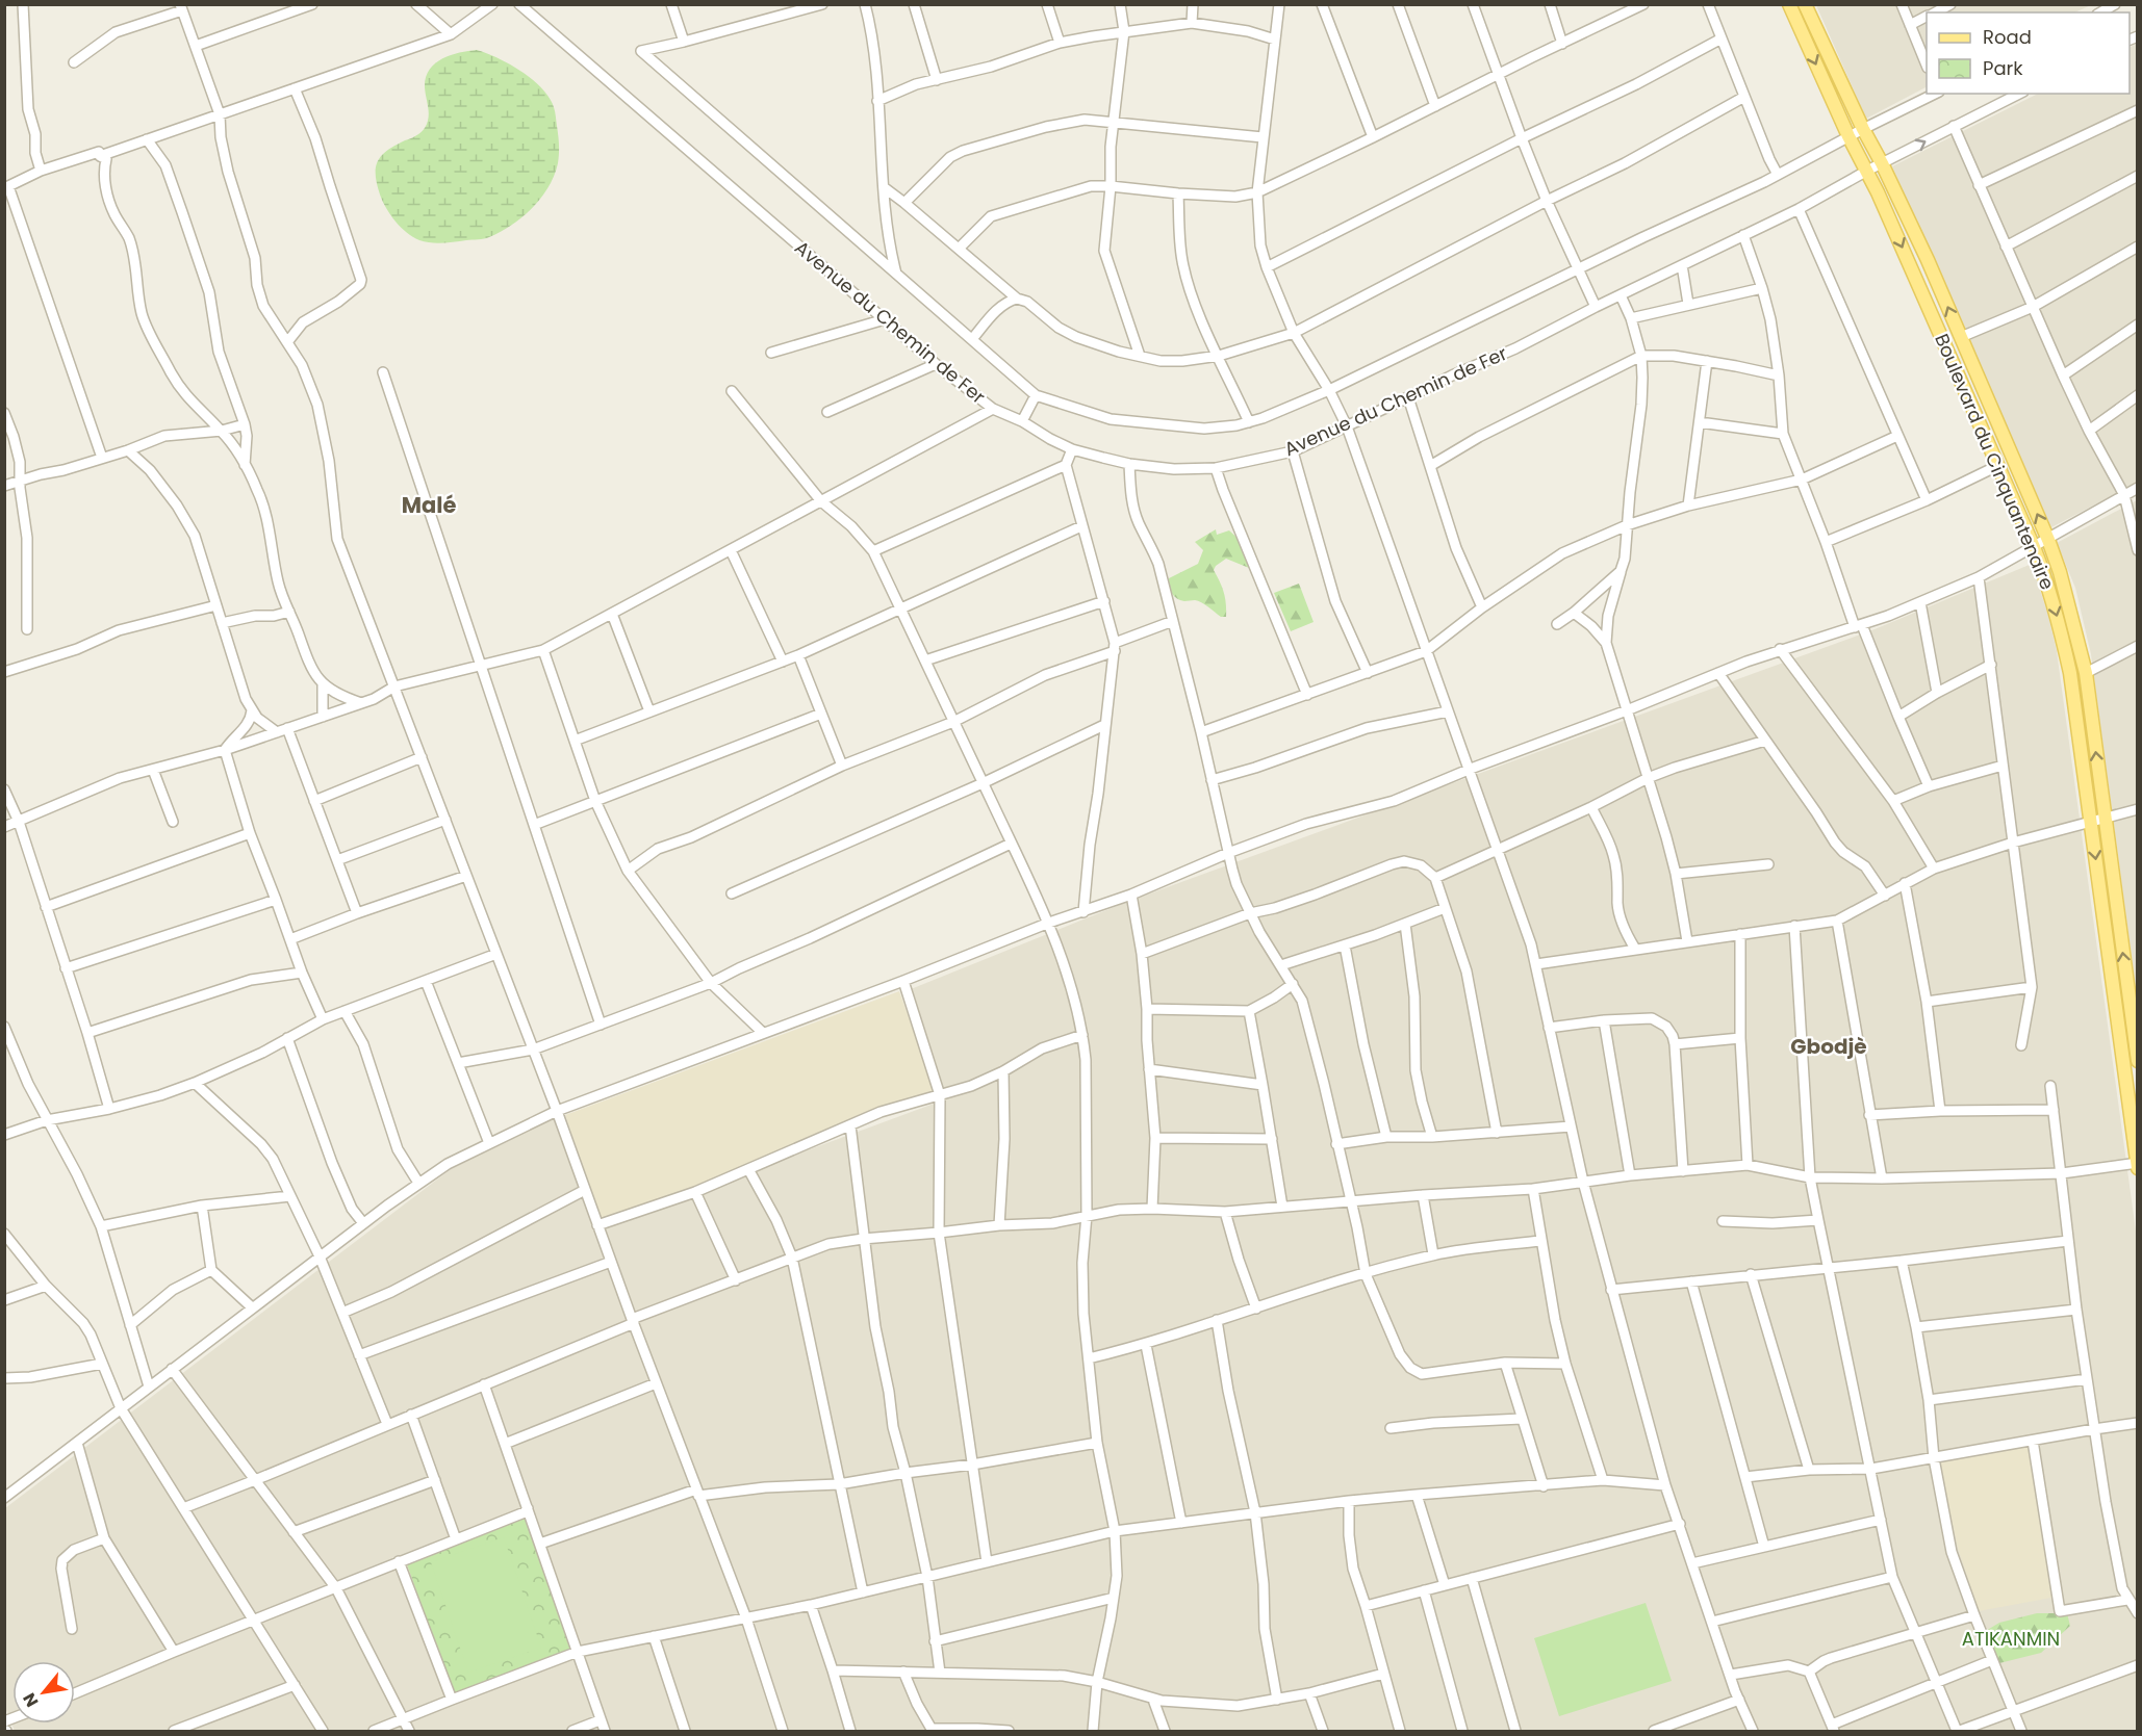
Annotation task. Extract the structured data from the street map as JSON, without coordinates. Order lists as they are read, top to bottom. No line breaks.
{"streets":{"main road":["Boulevard du Cinquantenaire"],"street":["Avenue du Chemin de Fer"]},"crossings":[["Avenue du Chemin de Fer","Boulevard du Cinquantenaire"]],"districts":["Malé","Gbodjè"],"parks":["ATIKANMIN"],"legend":["Road","Park"],"north":"bottom left"}
